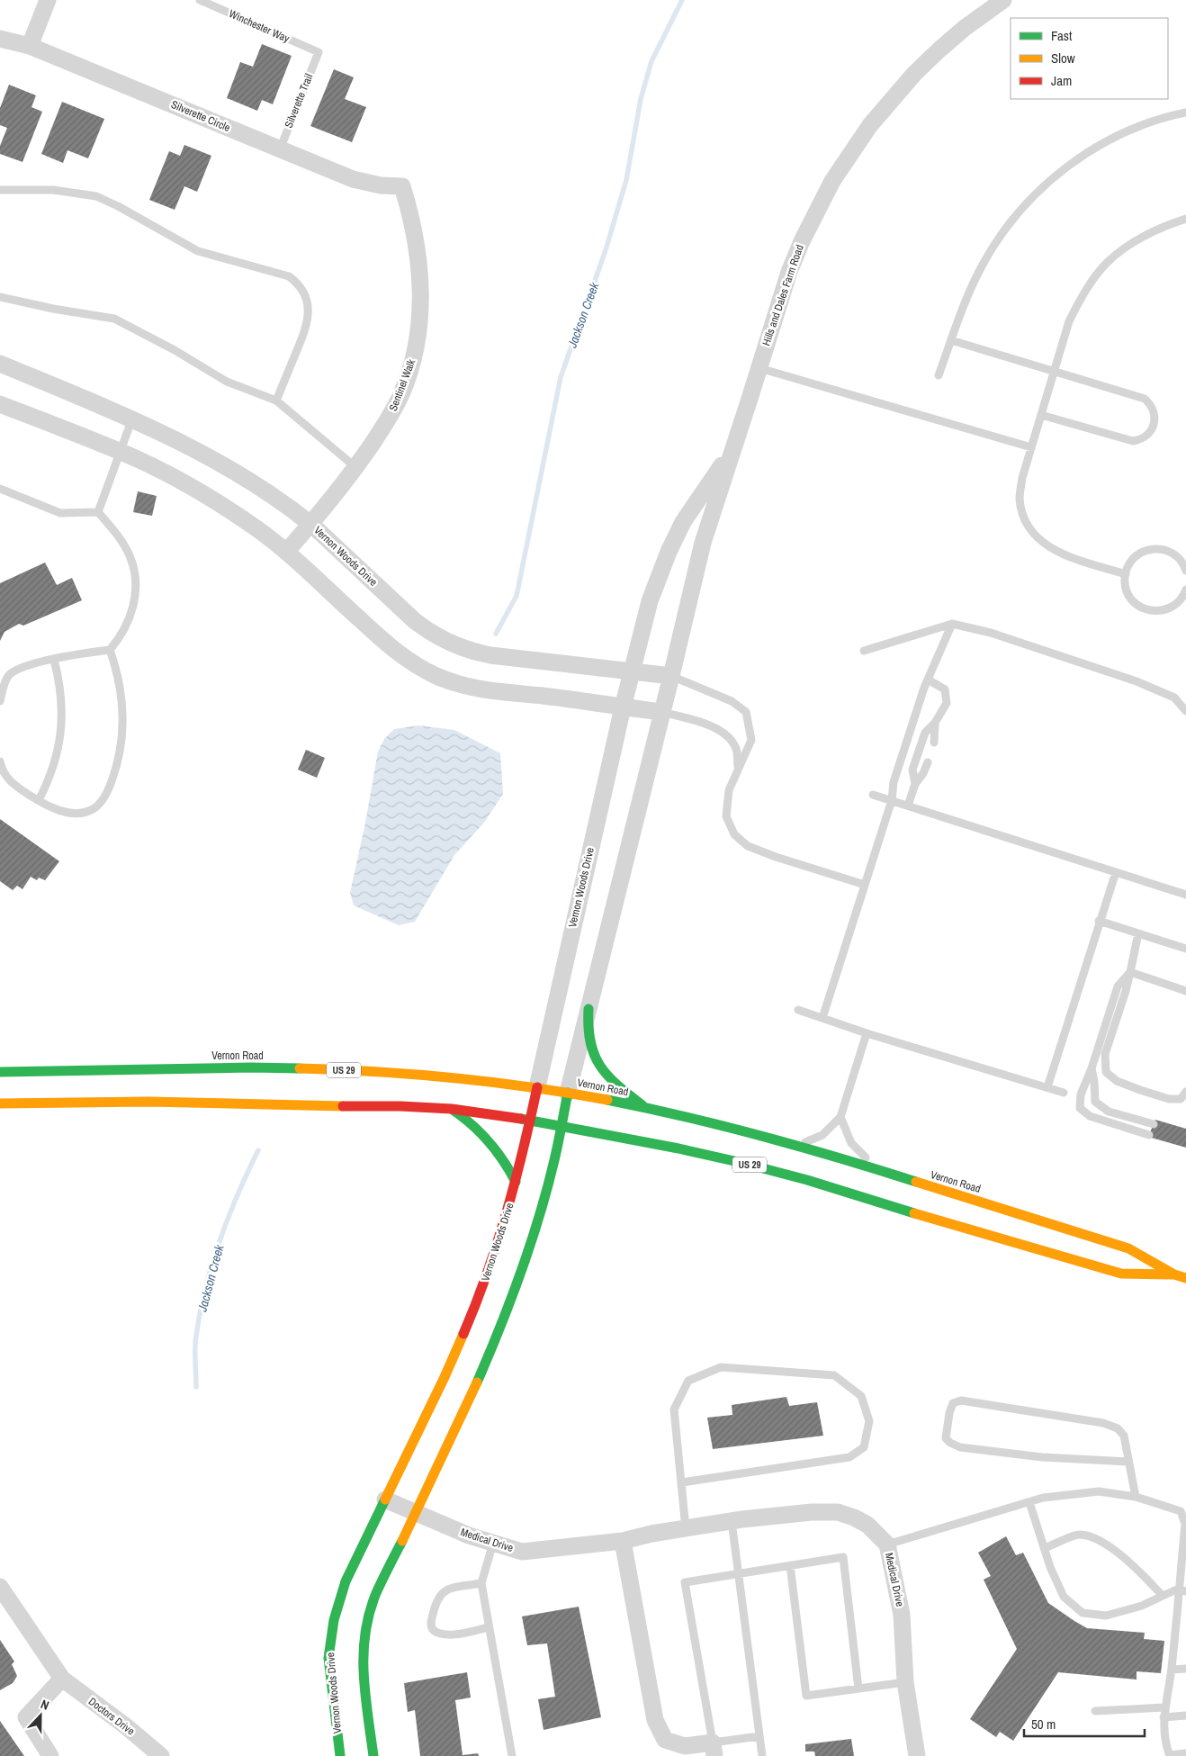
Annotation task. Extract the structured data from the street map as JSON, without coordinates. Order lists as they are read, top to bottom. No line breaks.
{"streets":{"main road":["Vernon Woods Drive","Vernon Road","US 29"],"street":["Silverette Circle","Hills and Dales Farm Road","Sentinel Walk","Medical Drive","Doctors Drive"],"lane":["Winchester Way","Silverette Trail"]},"crossings":[["Winchester Way","Silverette Trail"],["Silverette Trail","Silverette Circle"],["Silverette Circle","Sentinel Walk"],["Hills and Dales Farm Road","Vernon Woods Drive"],["Sentinel Walk","Vernon Woods Drive"],["Vernon Woods Drive","Vernon Road"],["Vernon Woods Drive","Medical Drive"]],"water":["Jackson Creek"],"legend":["Fast","Slow","Jam"],"scale_bar":"50 m","north":"top"}
